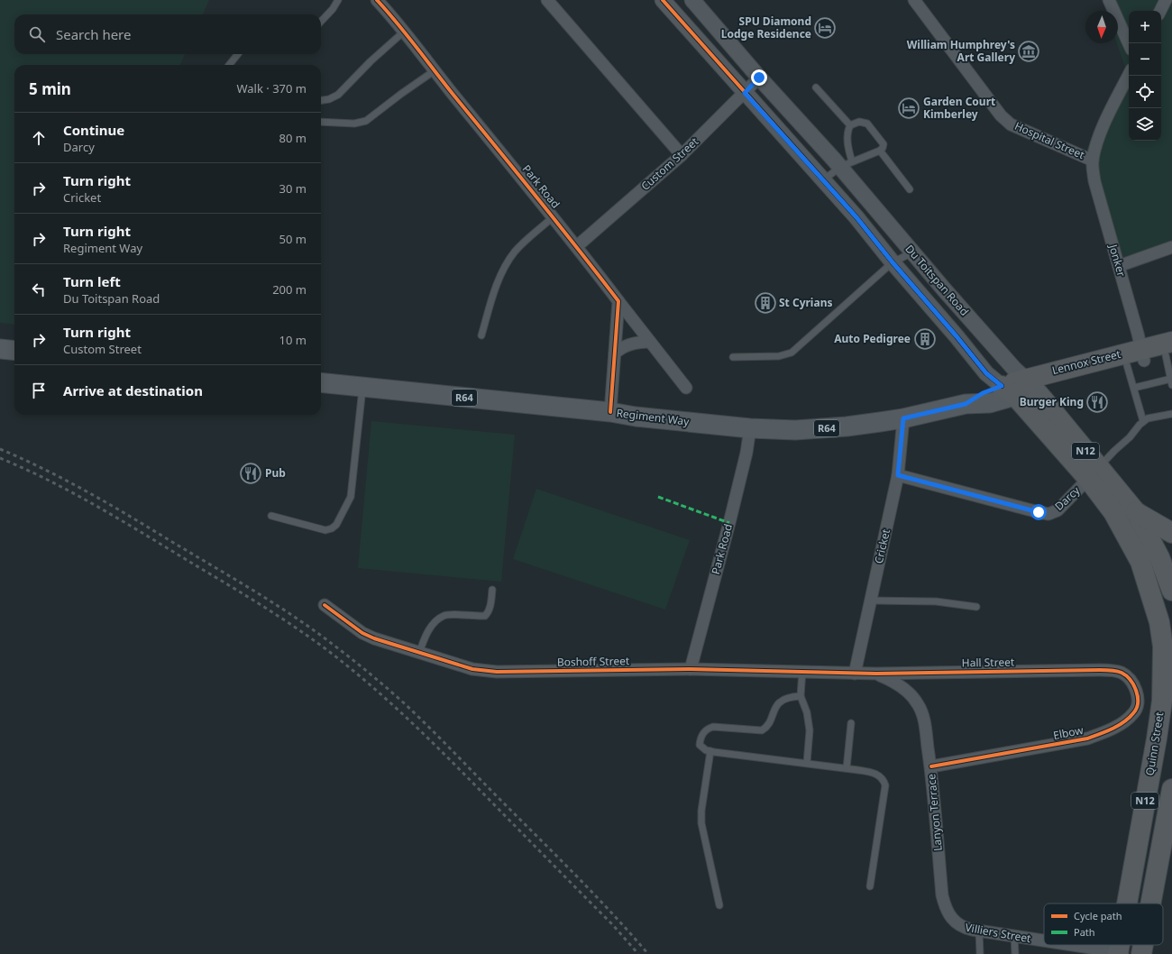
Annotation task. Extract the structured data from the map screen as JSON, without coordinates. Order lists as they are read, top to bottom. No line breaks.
{"streets":{"highway":["Du Toitspan Road","Lennox Street","N12","Quinn Street"],"main road":["R64","Regiment Way"],"street":["Hospital Street","Custom Street","Park Road","Jonker","Darcy","Cricket","Boshoff Street","Hall Street","Elbow","Lanyon Terrace","Villiers Street"]},"crossings":[["Hospital Street","Jonker"],["Custom Street","Park Road"],["Custom Street","Du Toitspan Road"],["Park Road","Regiment Way"],["Park Road","Boshoff Street"],["Jonker","Lennox Street"],["Du Toitspan Road","Lennox Street"],["Du Toitspan Road","Regiment Way"],["Du Toitspan Road","Darcy"],["Du Toitspan Road","Quinn Street"],["Lennox Street","Regiment Way"],["Regiment Way","Cricket"],["Darcy","Cricket"],["Cricket","Boshoff Street"],["Boshoff Street","Hall Street"],["Boshoff Street","Lanyon Terrace"],["Hall Street","Elbow"],["Hall Street","Lanyon Terrace"],["Elbow","Lanyon Terrace"],["Quinn Street","Villiers Street"],["Lanyon Terrace","Villiers Street"]],"places":{"hotel":["SPU Diamond Lodge Residence","Garden Court Kimberley"],"museum":["William Humphrey's Art Gallery"],"building":["St Cyrians","Auto Pedigree"],"restaurant":["Burger King","Pub"]},"legend":["Cycle path","Path"],"north":"bottom","page":{"map_buttons":["+","−"],"search":"Search here","heading":["5 min","Walk · 370 m"],"list":[["Continue","Darcy","80 m"],["Turn right","Cricket","30 m"],["Turn right","Regiment Way","50 m"],["Turn left","Du Toitspan Road","200 m"],["Turn right","Custom Street","10 m"],"Arrive at destination"]}}
